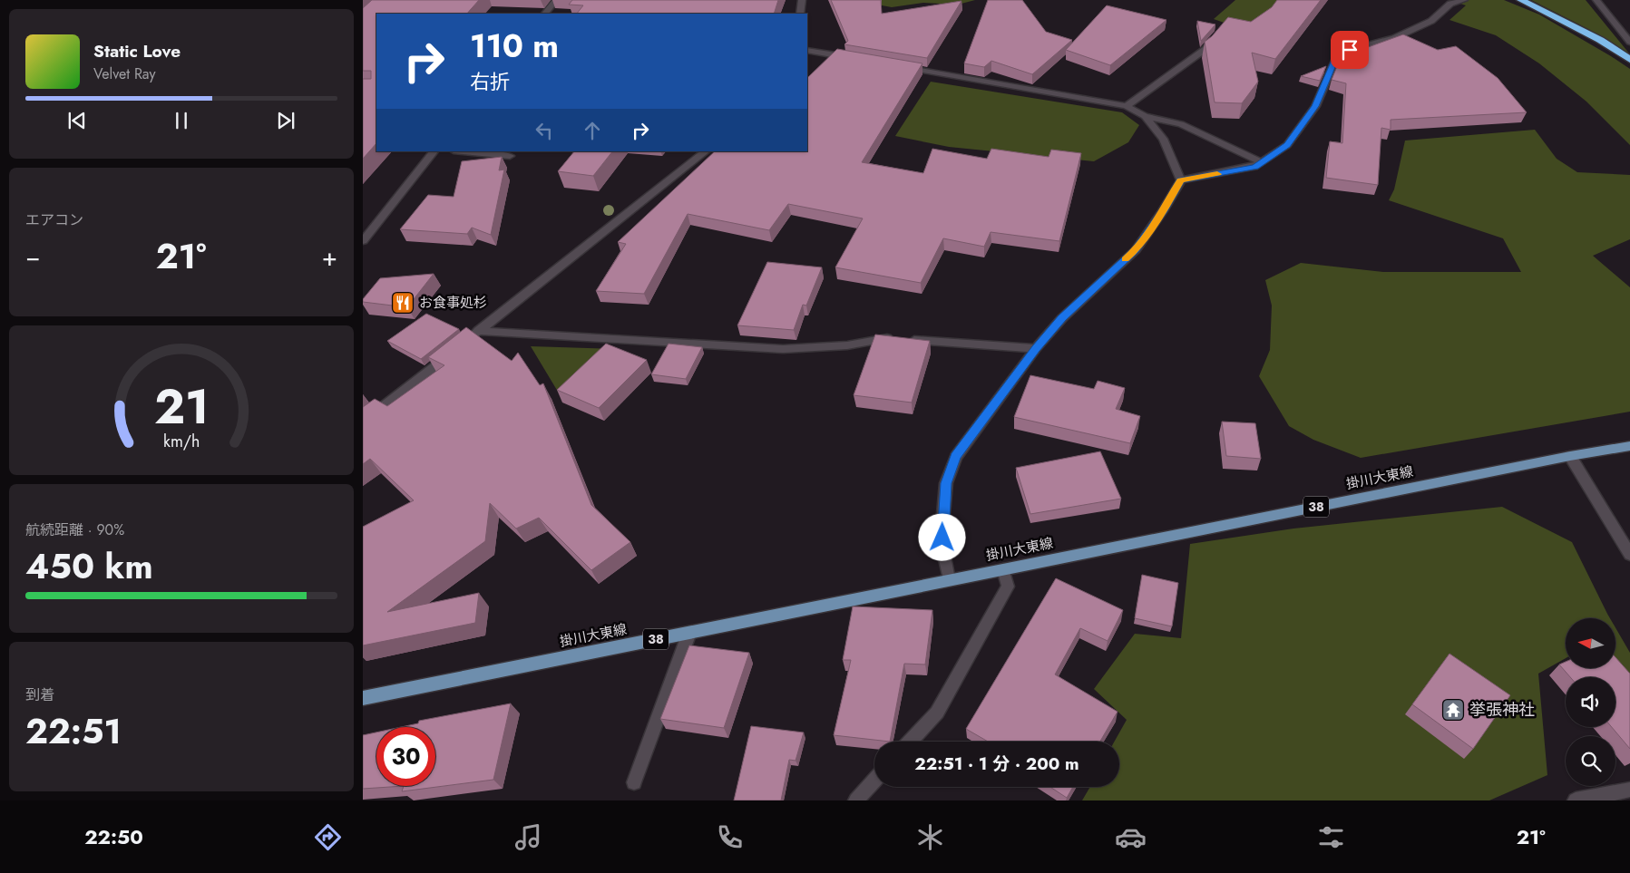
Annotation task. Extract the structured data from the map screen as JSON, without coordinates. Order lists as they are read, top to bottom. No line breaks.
{"streets":{"main road":["掛川大東線","38"]},"places":{"restaurant":["お食事処杉"],"temple":["挙張神社"]},"north":"left","page":{"turn":["110 m","右折"],"song":["Static Love","Velvet Ray"],"tile":["エアコン",["航続距離 · 90%","450 km"],["到着","22:51"]],"heat":["−","21°","+"],"limit":"30","trip":"22:51 · 1 分 · 200 m","tabs":["22:50","21°"],"gauge":["21","km/h"]}}
